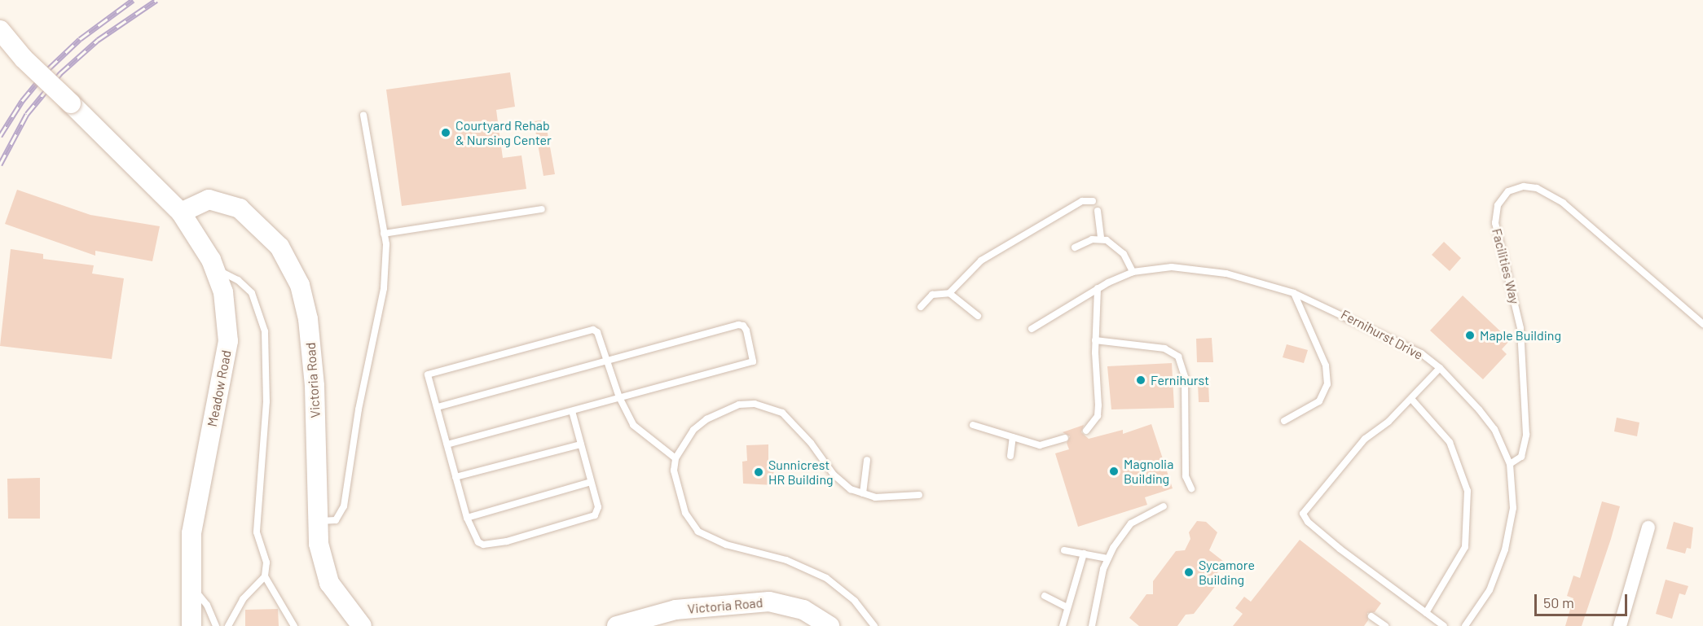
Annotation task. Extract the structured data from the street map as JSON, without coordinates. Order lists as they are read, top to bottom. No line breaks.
{"streets":{"street":["Victoria Road","Meadow Road"],"lane":["Facilities Way","Fernihurst Drive"]},"crossings":[["Facilities Way","Fernihurst Drive"],["Victoria Road","Meadow Road"]],"places":["Courtyard Rehab & Nursing Center","Maple Building","Fernihurst","Magnolia Building","Sunnicrest HR Building","Sycamore Building"],"scale_bar":"50 m"}
